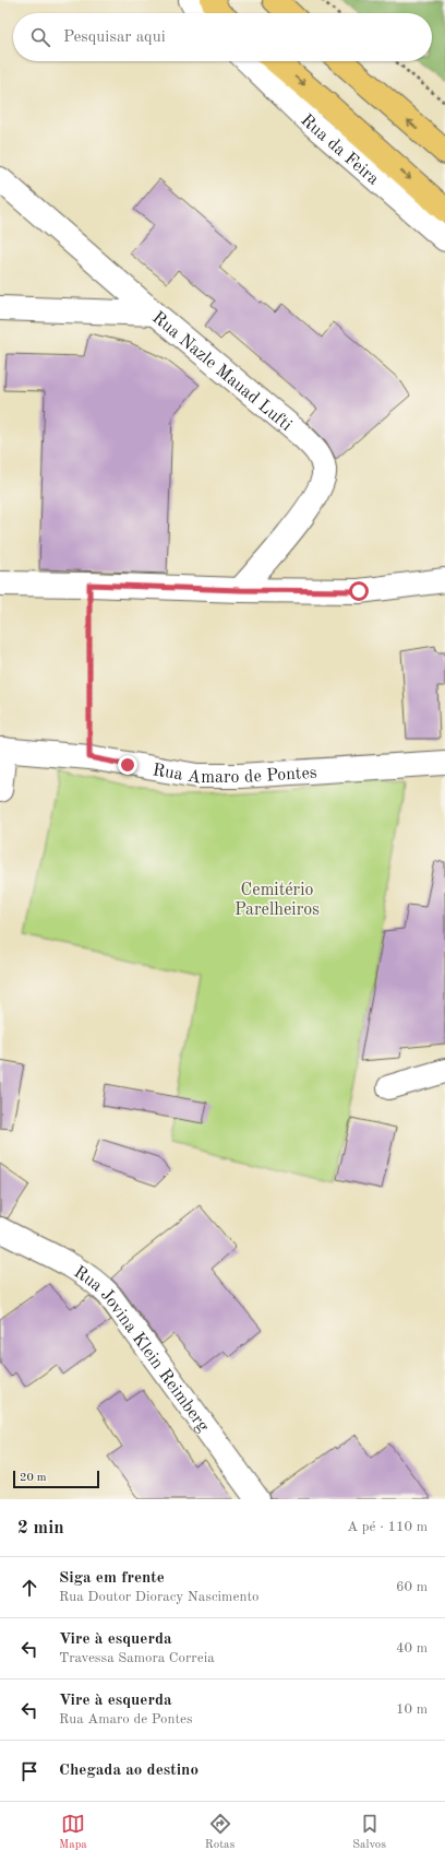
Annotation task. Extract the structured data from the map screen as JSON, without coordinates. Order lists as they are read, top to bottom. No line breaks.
{"streets":{"street":["Rua da Feira","Rua Nazle Mauad Lufti","Rua Amaro de Pontes","Rua Jovina Klein Reimberg"]},"parks":["Cemitério Parelheiros"],"scale_bar":"20 m","page":{"search":"Pesquisar aqui","scale":"20 m","heading":["2 min","A pé · 110 m"],"list":[["Siga em frente","Rua Doutor Dioracy Nascimento","60 m"],["Vire à esquerda","Travessa Samora Correia","40 m"],["Vire à esquerda","Rua Amaro de Pontes","10 m"],"Chegada ao destino"],"nav":["Mapa","Rotas","Salvos"]}}
